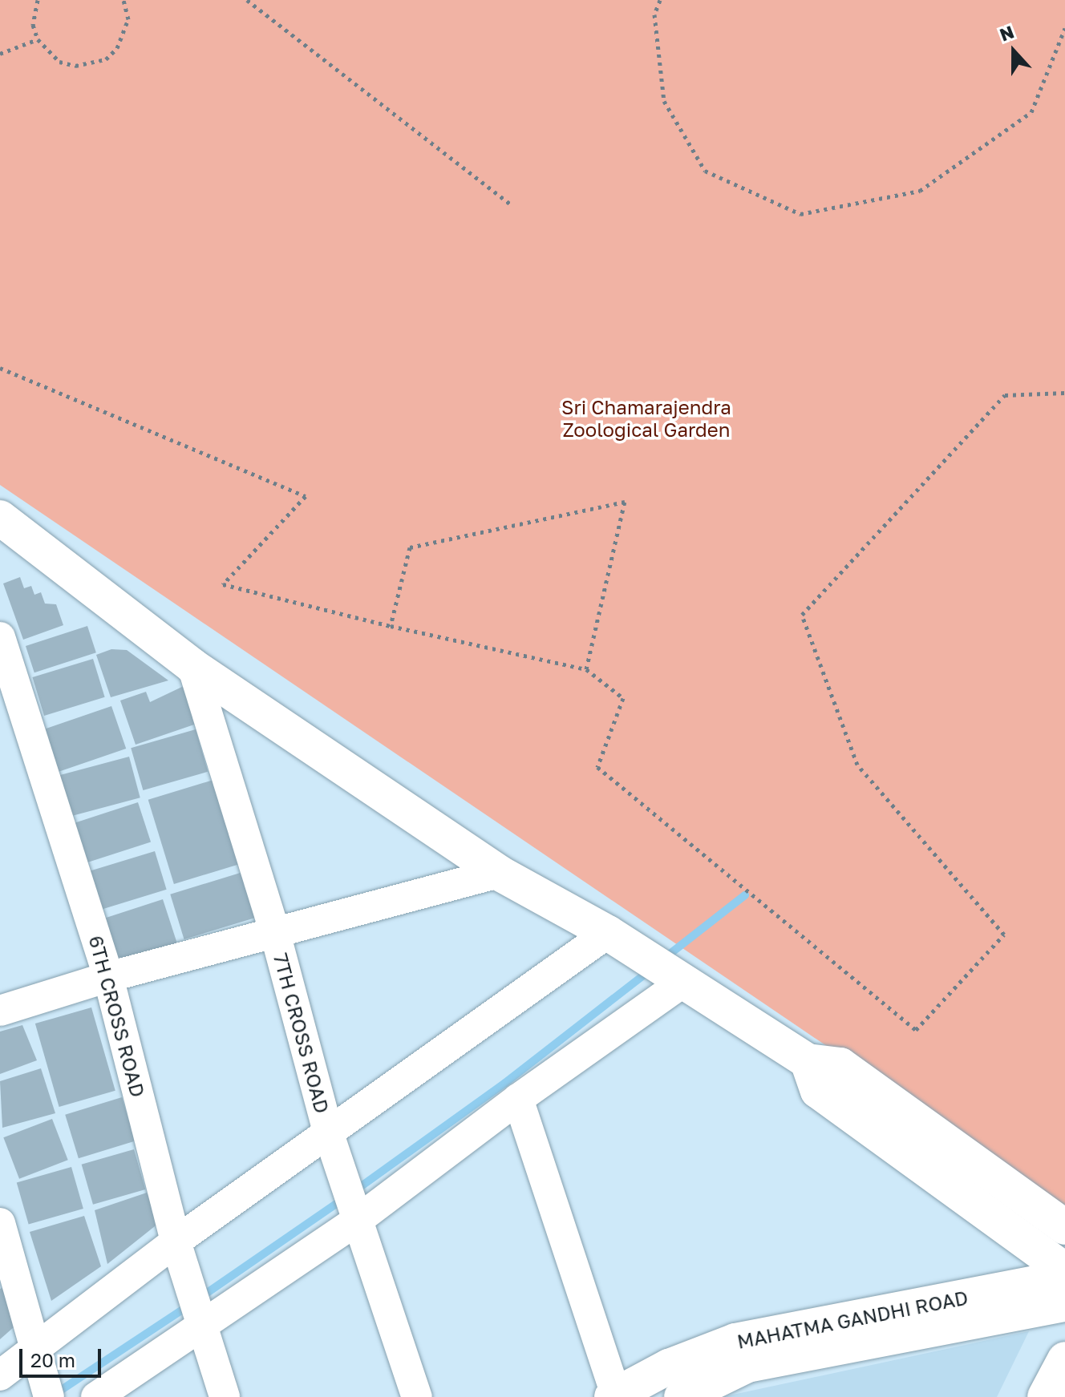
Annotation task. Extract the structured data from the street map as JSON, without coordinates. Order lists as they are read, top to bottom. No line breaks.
{"streets":{"main road":["MAHATMA GANDHI ROAD"],"street":["6TH CROSS ROAD","7TH CROSS ROAD"]},"parks":["Sri Chamarajendra Zoological Garden"],"scale_bar":"20 m","north":"top"}
